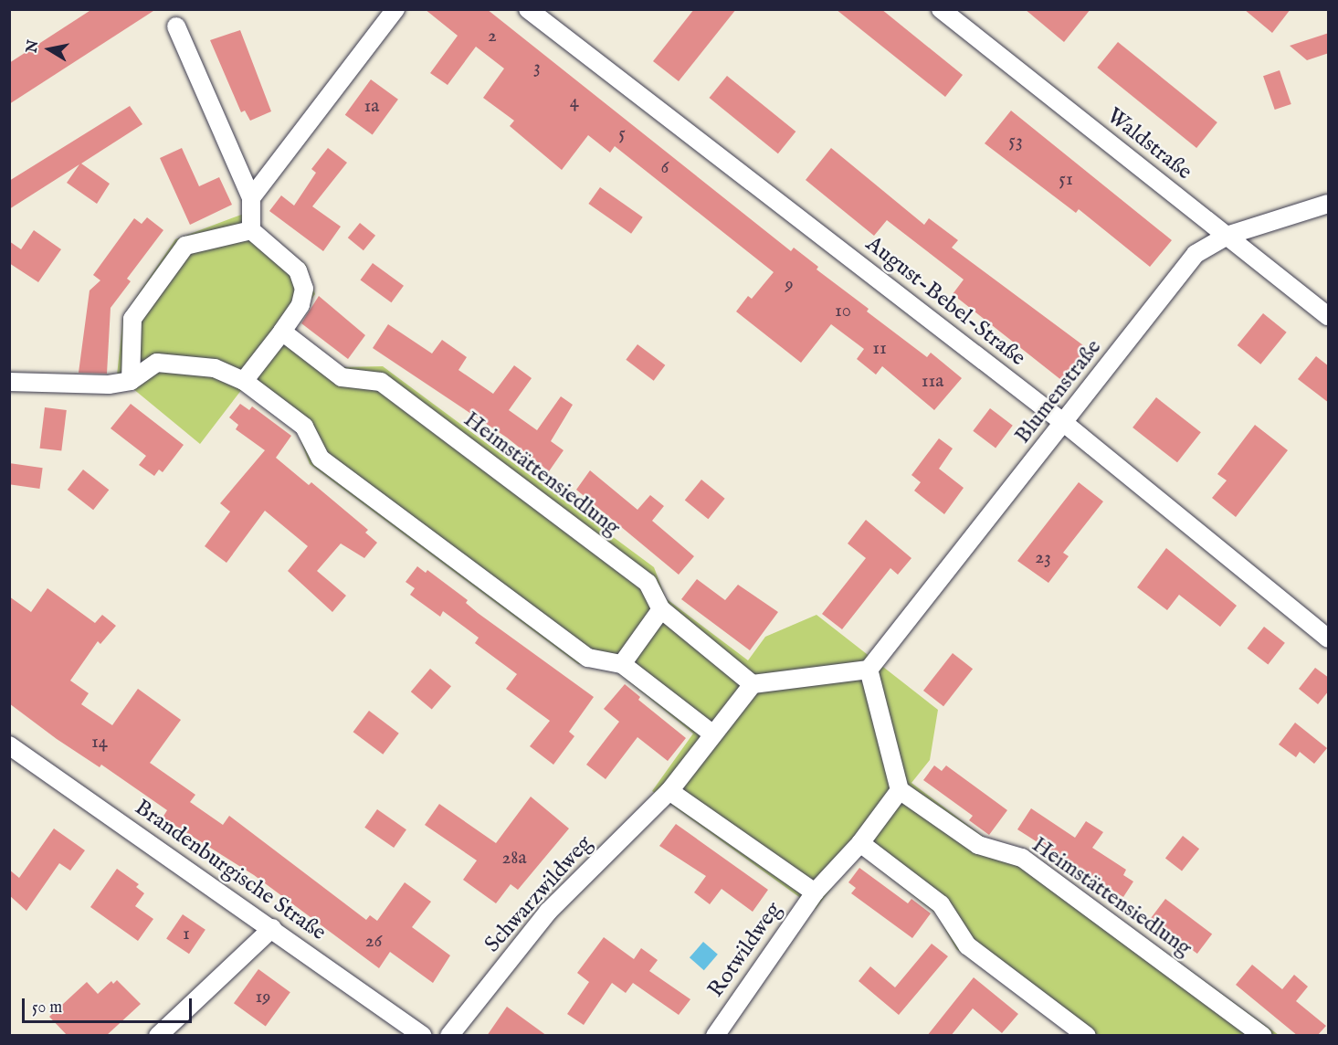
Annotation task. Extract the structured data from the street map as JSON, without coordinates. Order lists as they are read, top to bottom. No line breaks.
{"streets":{"street":["Waldstraße","August-Bebel-Straße","Blumenstraße","Heimstättensiedlung","Brandenburgische Straße","Schwarzwildweg","Rotwildweg"]},"crossings":[["Waldstraße","Blumenstraße"],["August-Bebel-Straße","Blumenstraße"]],"house_numbers":["2","3","4","1a","5","53","6","51","9","10","11","11a","23","14","28a","1","26","19"],"scale_bar":"50 m","north":"left"}
